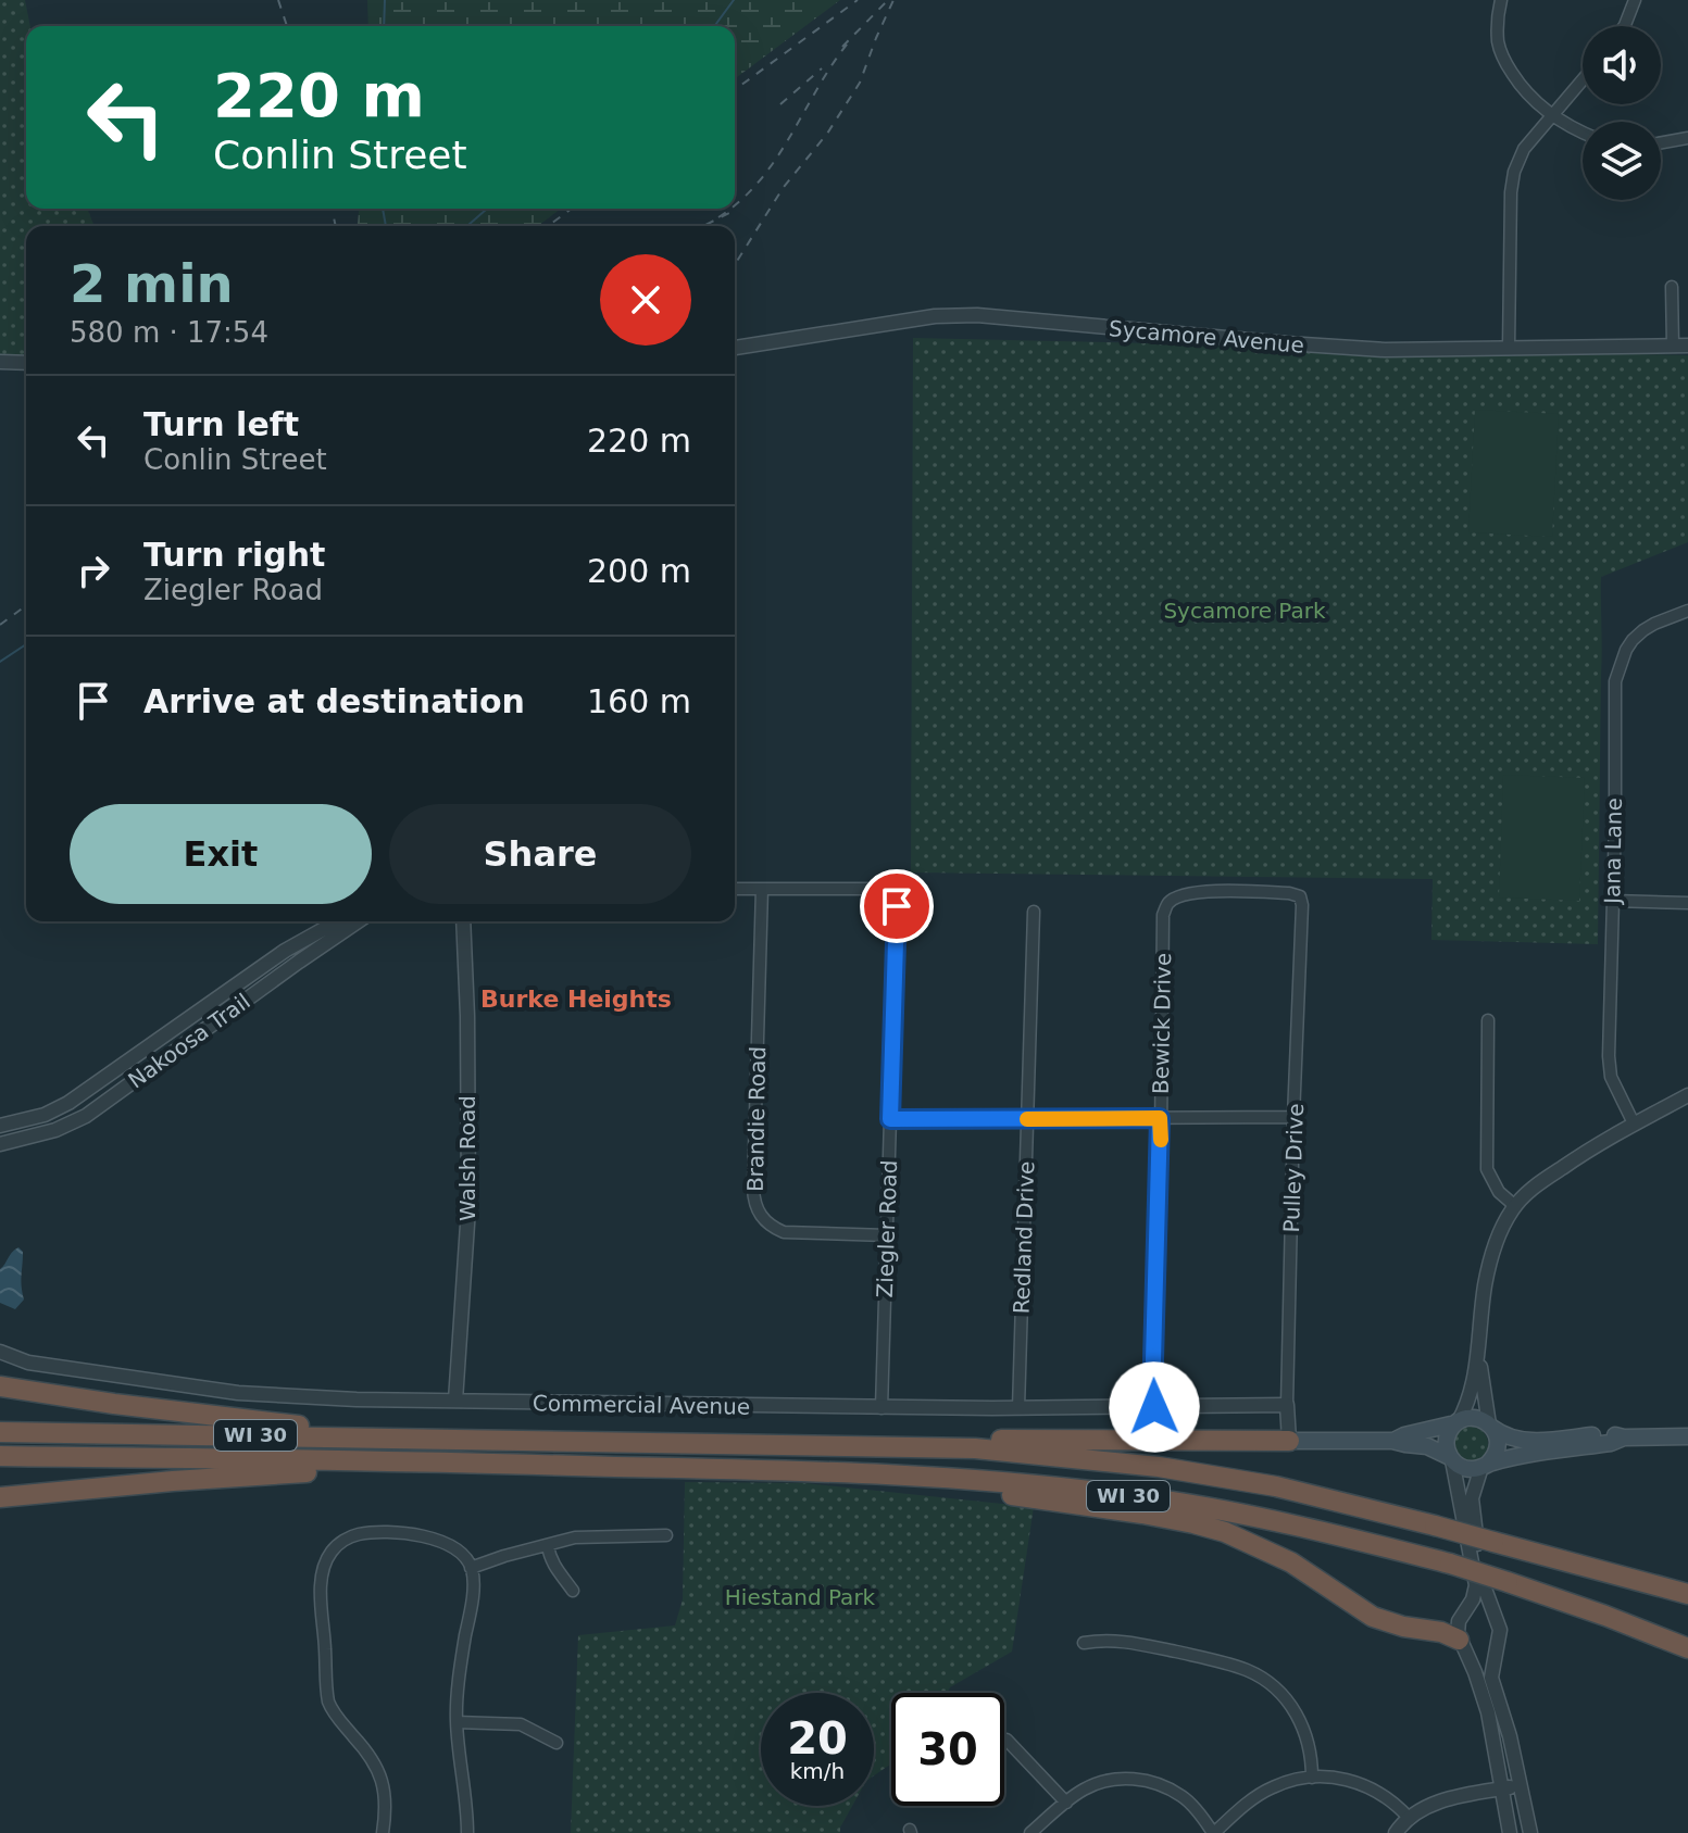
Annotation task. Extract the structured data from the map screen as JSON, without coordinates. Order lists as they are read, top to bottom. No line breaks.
{"streets":{"highway":["WI 30"],"street":["Sycamore Avenue","Jana Lane","Bewick Drive","Nakoosa Trail","Brandie Road","Walsh Road","Pulley Drive","Ziegler Road","Redland Drive","Commercial Avenue"]},"crossings":[["Bewick Drive","Pulley Drive"],["Bewick Drive","Commercial Avenue"],["Brandie Road","Ziegler Road"],["Walsh Road","Commercial Avenue"],["Pulley Drive","Commercial Avenue"],["Ziegler Road","Commercial Avenue"],["Redland Drive","Commercial Avenue"]],"districts":["Burke Heights"],"parks":["Sycamore Park","Hiestand Park"],"page":{"turn":["220 m","Conlin Street"],"heading":["2 min","580 m · 17:54"],"list":[{"name":"Turn left","note":"Conlin Street","value":"220 m"},{"name":"Turn right","note":"Ziegler Road","value":"200 m"},{"name":"Arrive at destination","value":"160 m"}],"buttons":["Exit","Share"],"speed":"20 km/h","limit":"30"}}
